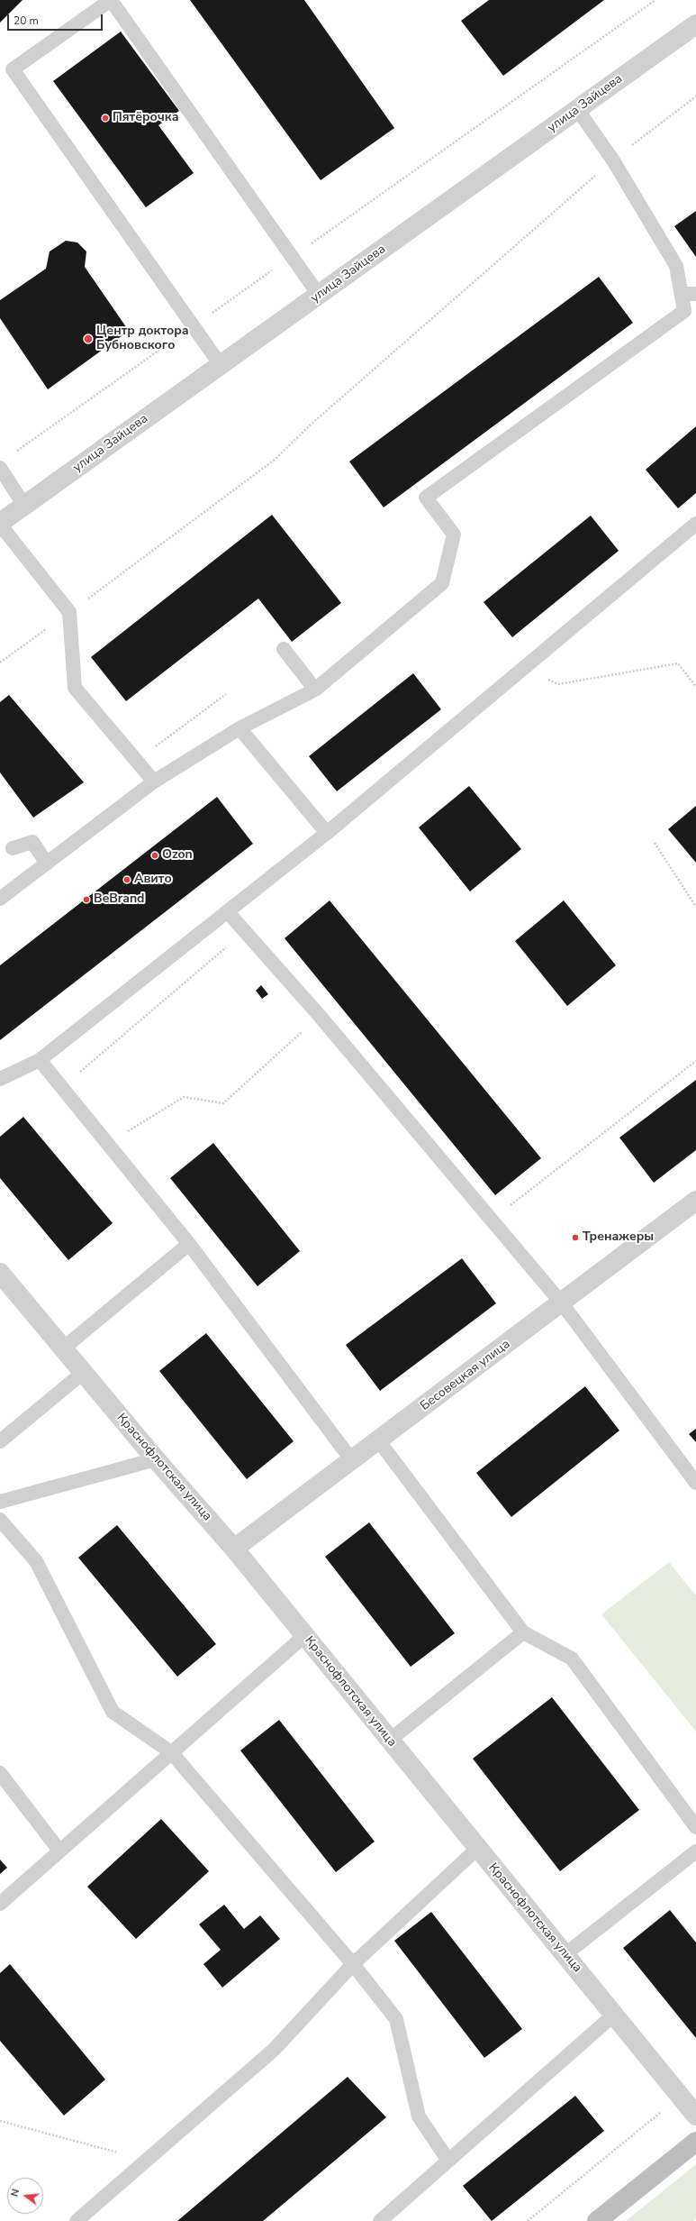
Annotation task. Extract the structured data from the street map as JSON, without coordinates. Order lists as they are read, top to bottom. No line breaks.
{"streets":{"street":["улица Зайцева","Бесовецкая улица","Краснофлотская улица"]},"crossings":[["Бесовецкая улица","Краснофлотская улица"]],"places":["Пятёрочка","Центр доктора Бубновского","Ozon","Авито","BeBrand","Тренажеры"],"scale_bar":"20 m","north":"left"}
